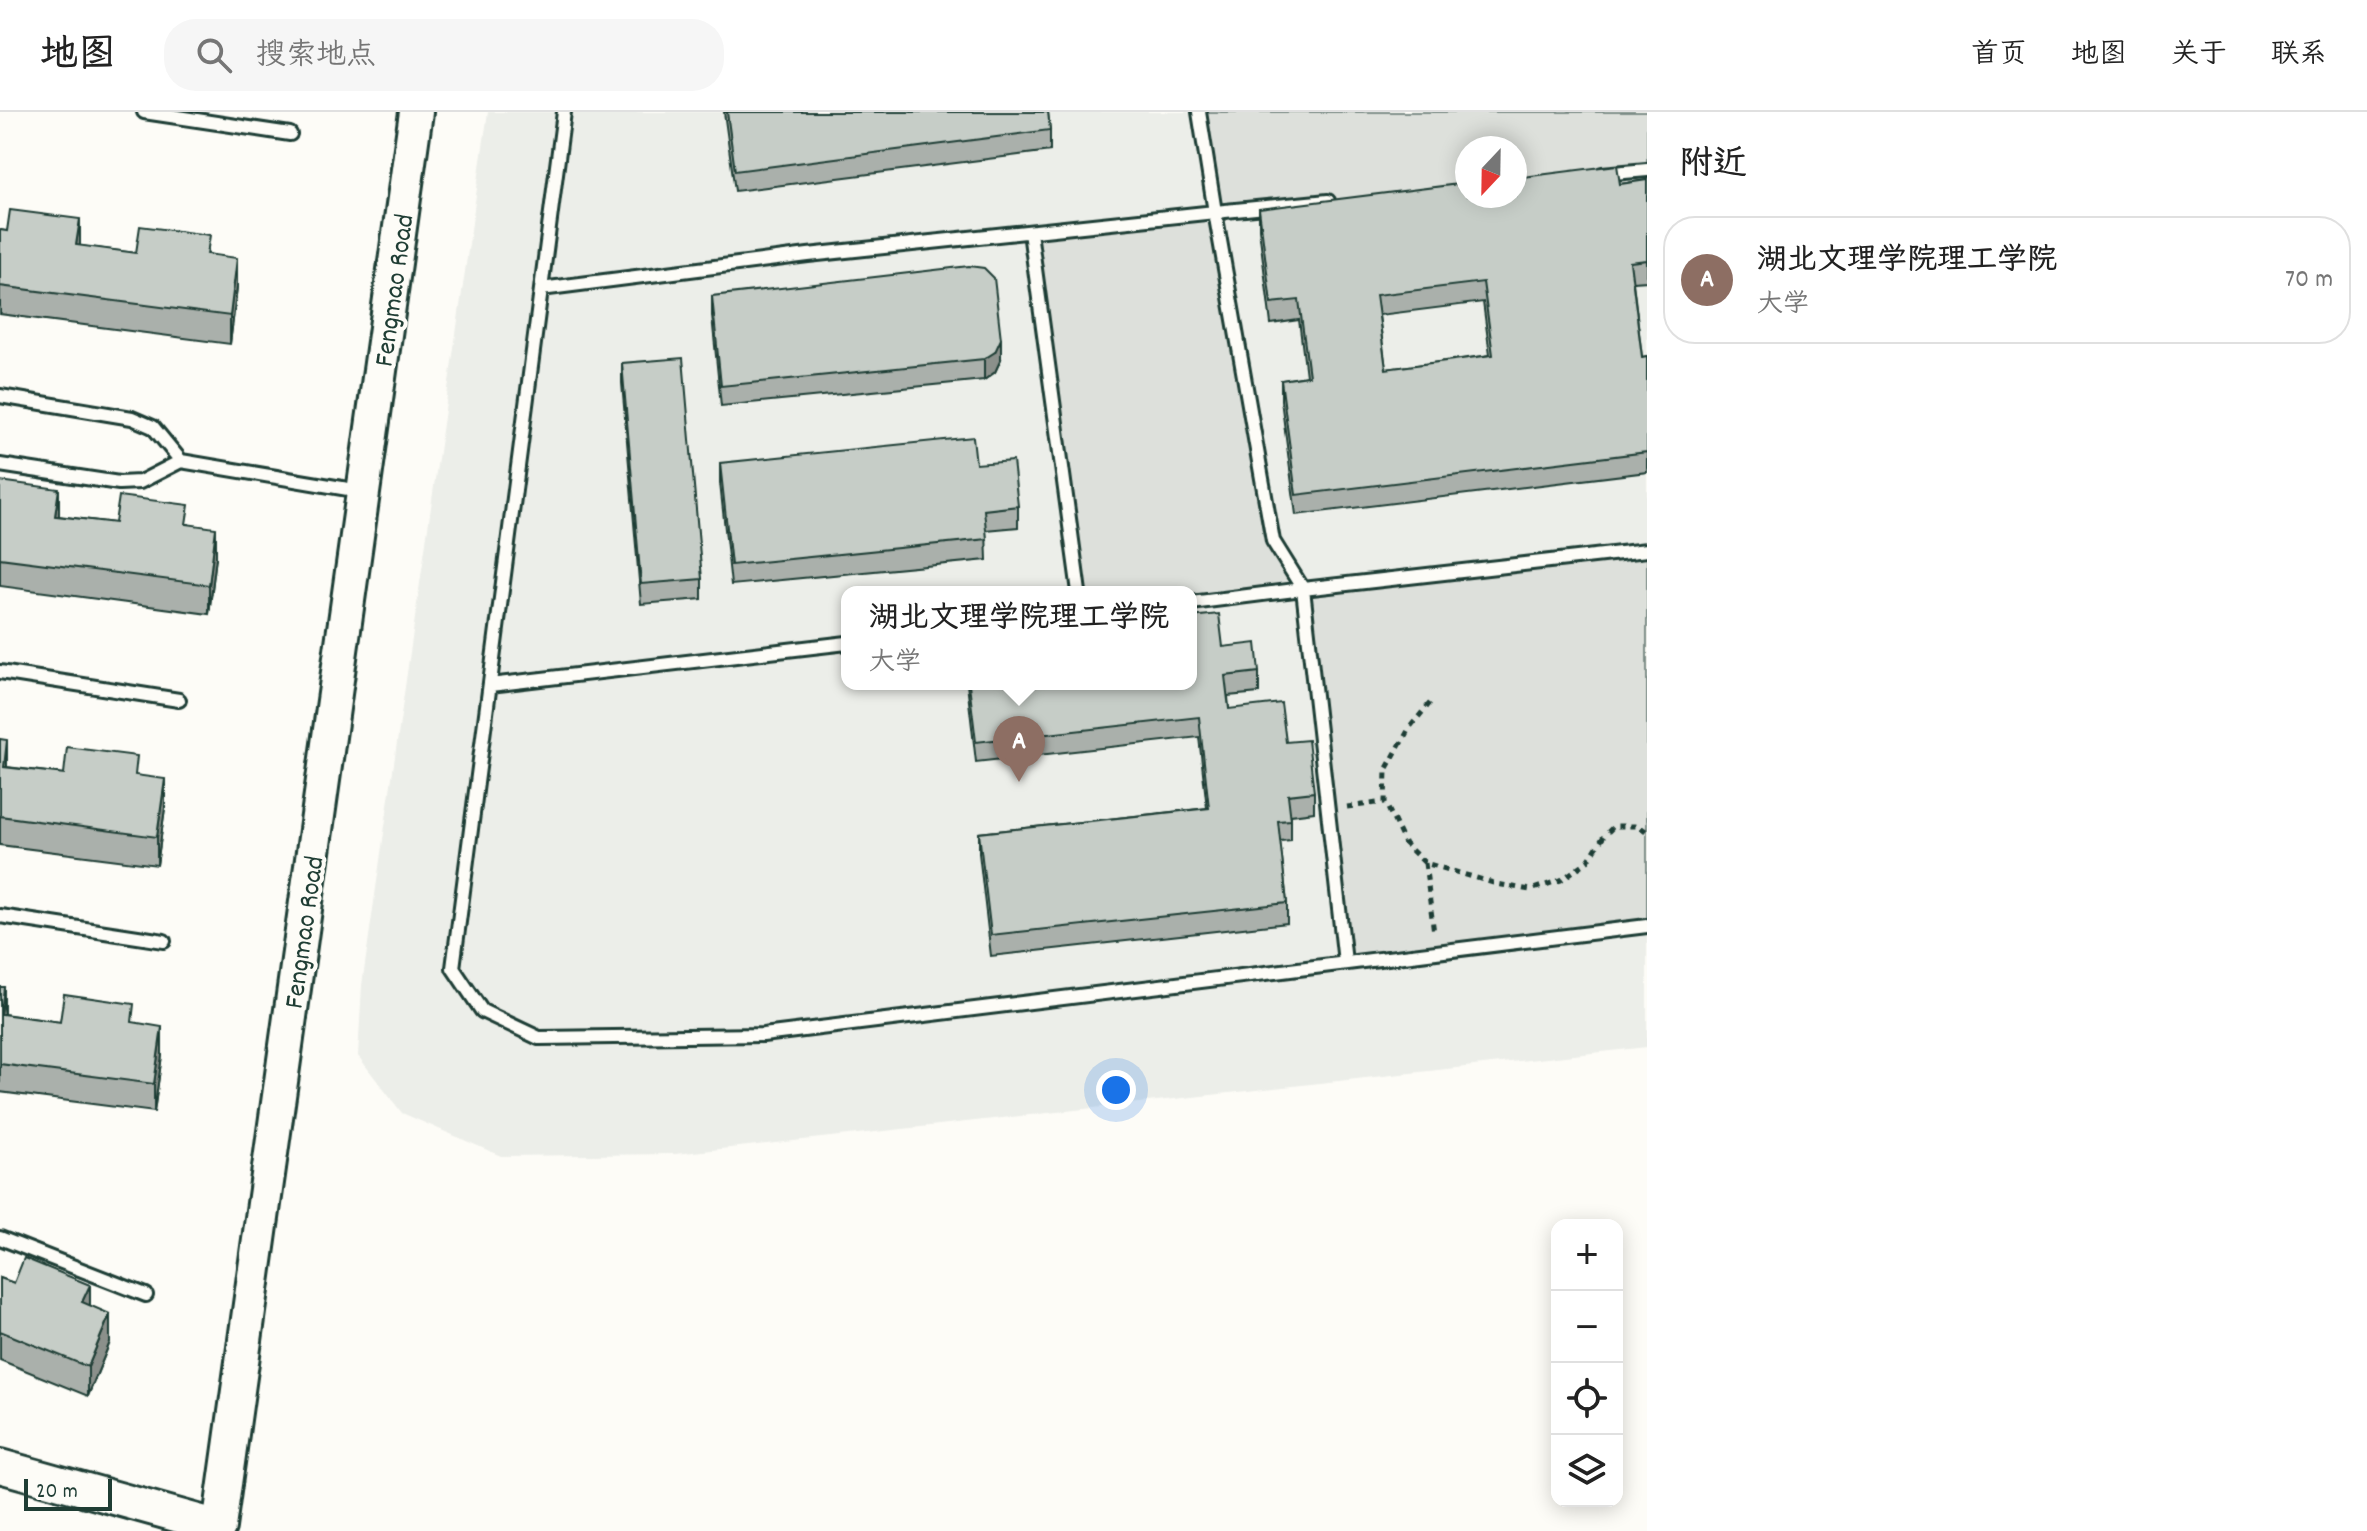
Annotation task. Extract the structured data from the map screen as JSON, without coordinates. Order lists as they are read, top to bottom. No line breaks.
{"streets":{"street":["Fengmao Road"]},"scale_bar":"20 m","north":"bottom","page":{"header":"地图","search":"搜索地点","nav":["首页","地图","关于","联系"],"heading":"附近","list":[{"mark":"A","name":"湖北文理学院理工学院","note":"大学","value":"70 m"}],"popup":["湖北文理学院理工学院","大学"],"pins":"A","map_buttons":["+","−"],"scale":"20 m"}}
